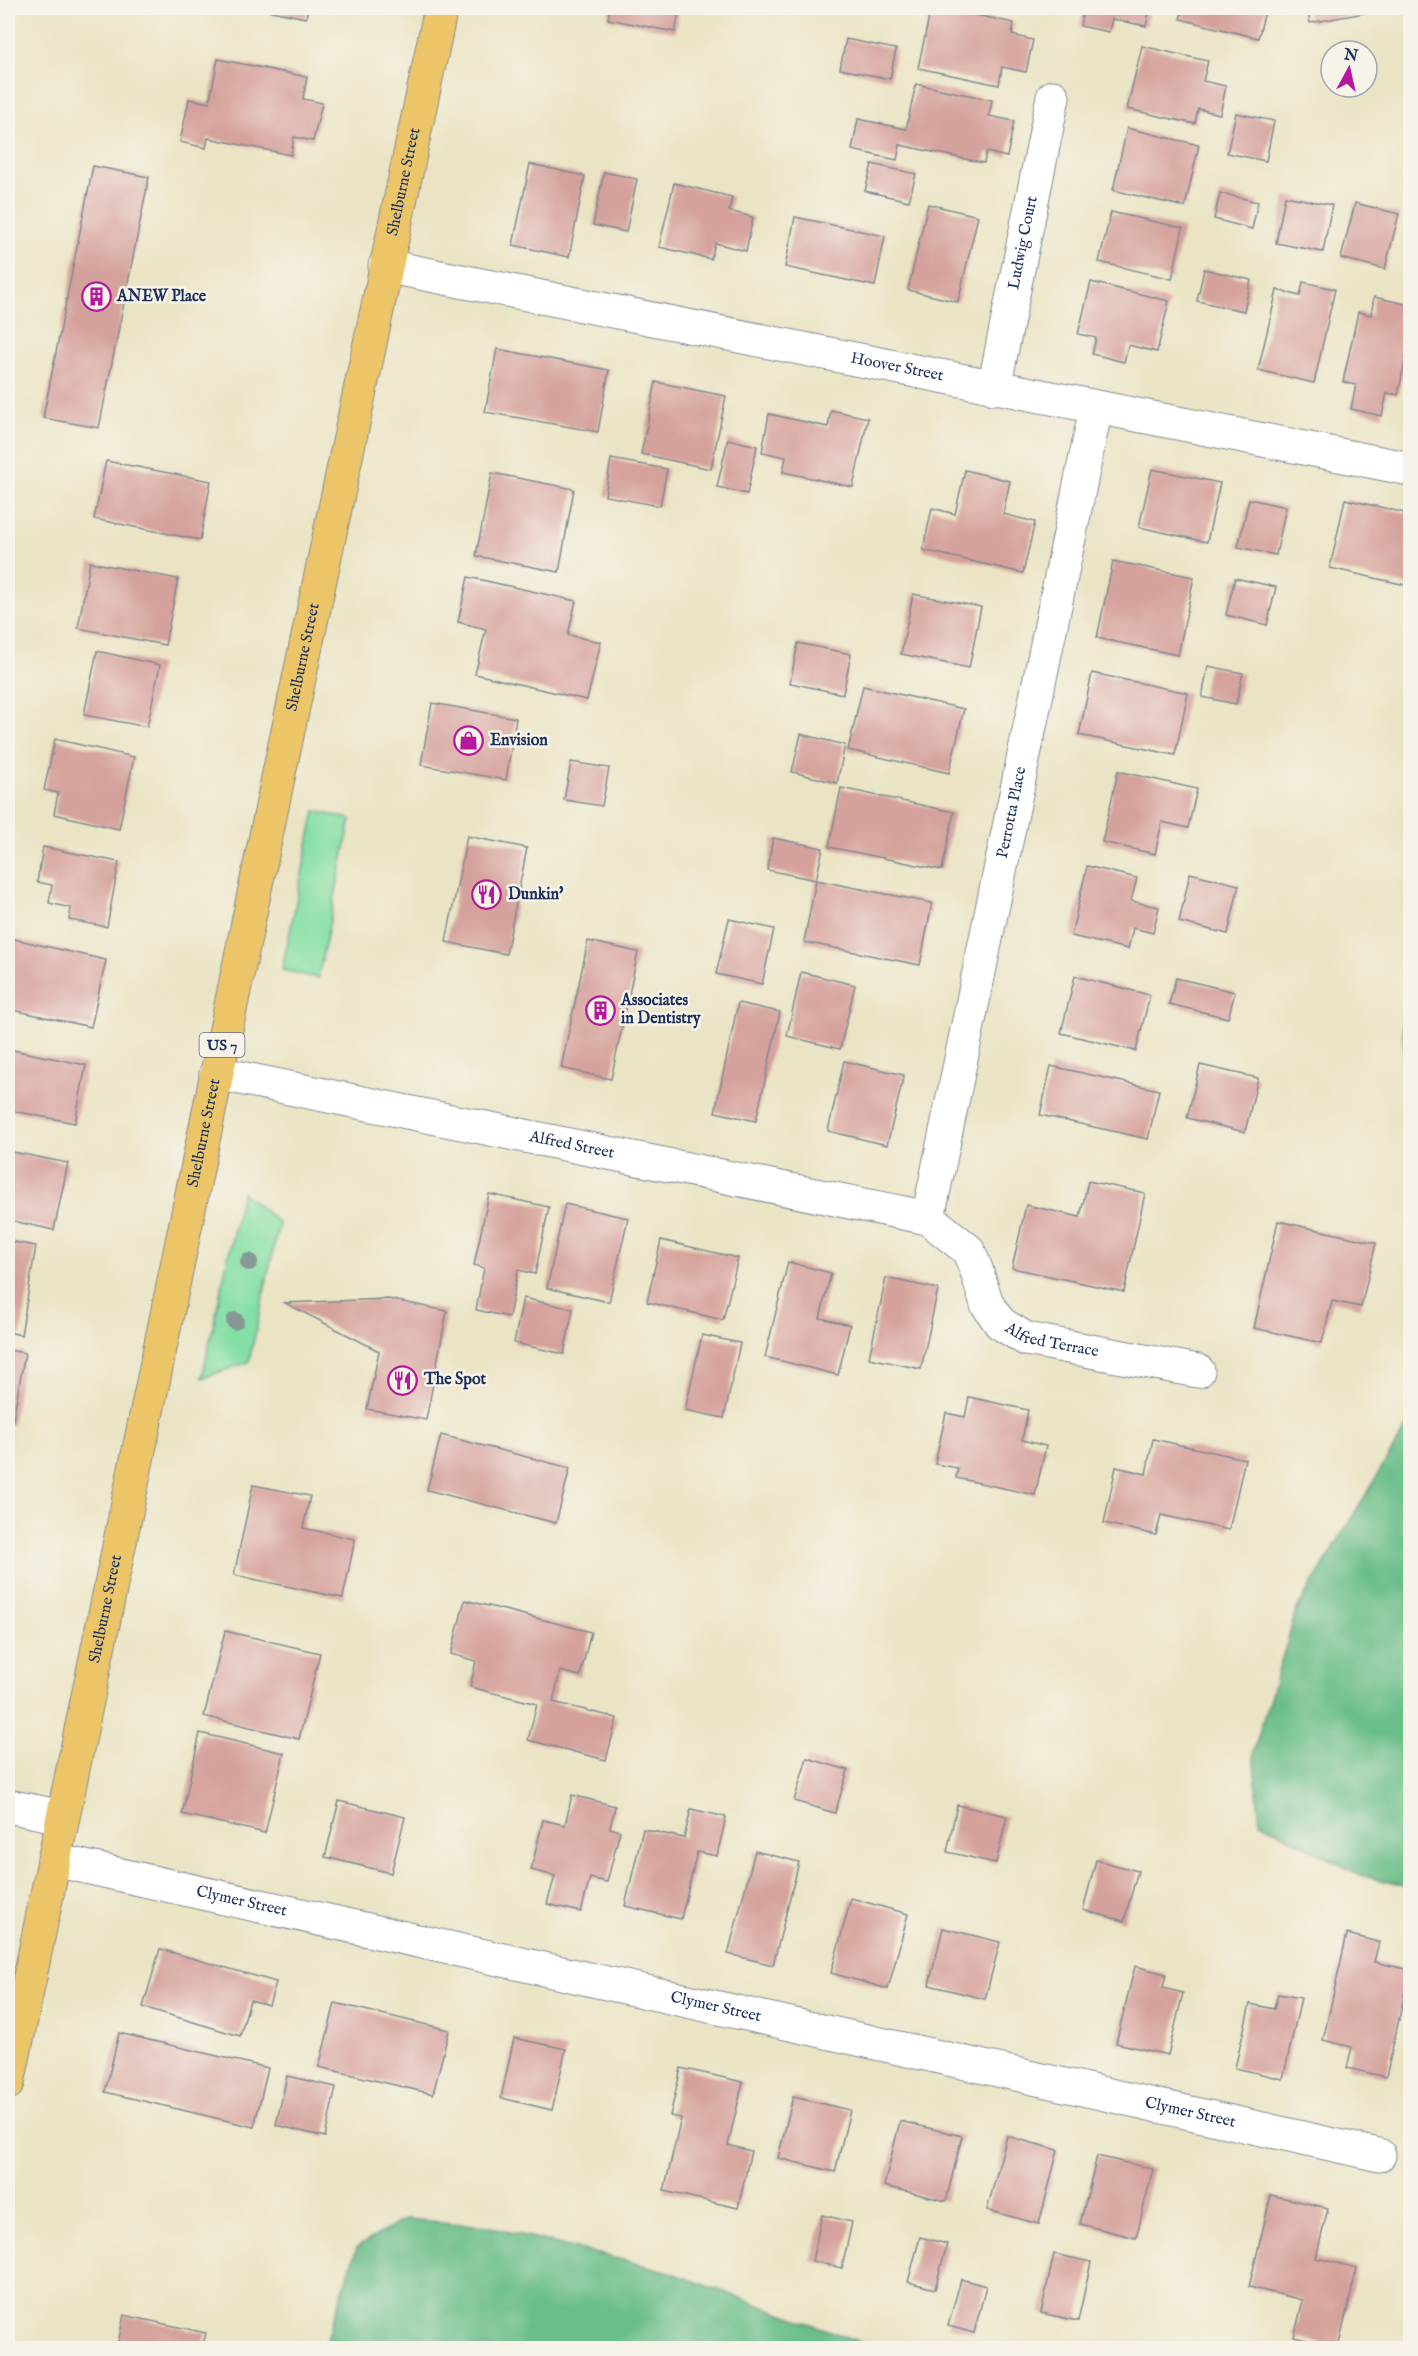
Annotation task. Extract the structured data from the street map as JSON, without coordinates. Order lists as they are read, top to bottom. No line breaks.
{"streets":{"main road":["Shelburne Street","US 7"],"street":["Ludwig Court","Hoover Street","Perrotta Place","Alfred Street","Alfred Terrace","Clymer Street"]},"crossings":[["Shelburne Street","Hoover Street"],["Shelburne Street","Alfred Street"],["Shelburne Street","Clymer Street"],["Ludwig Court","Hoover Street"],["Hoover Street","Perrotta Place"],["Perrotta Place","Alfred Street"],["Perrotta Place","Alfred Terrace"],["Alfred Street","Alfred Terrace"]],"places":{"building":["ANEW Place","Associates in Dentistry"],"shop":["Envision"],"restaurant":["Dunkin'","The Spot"]},"north":"top"}
